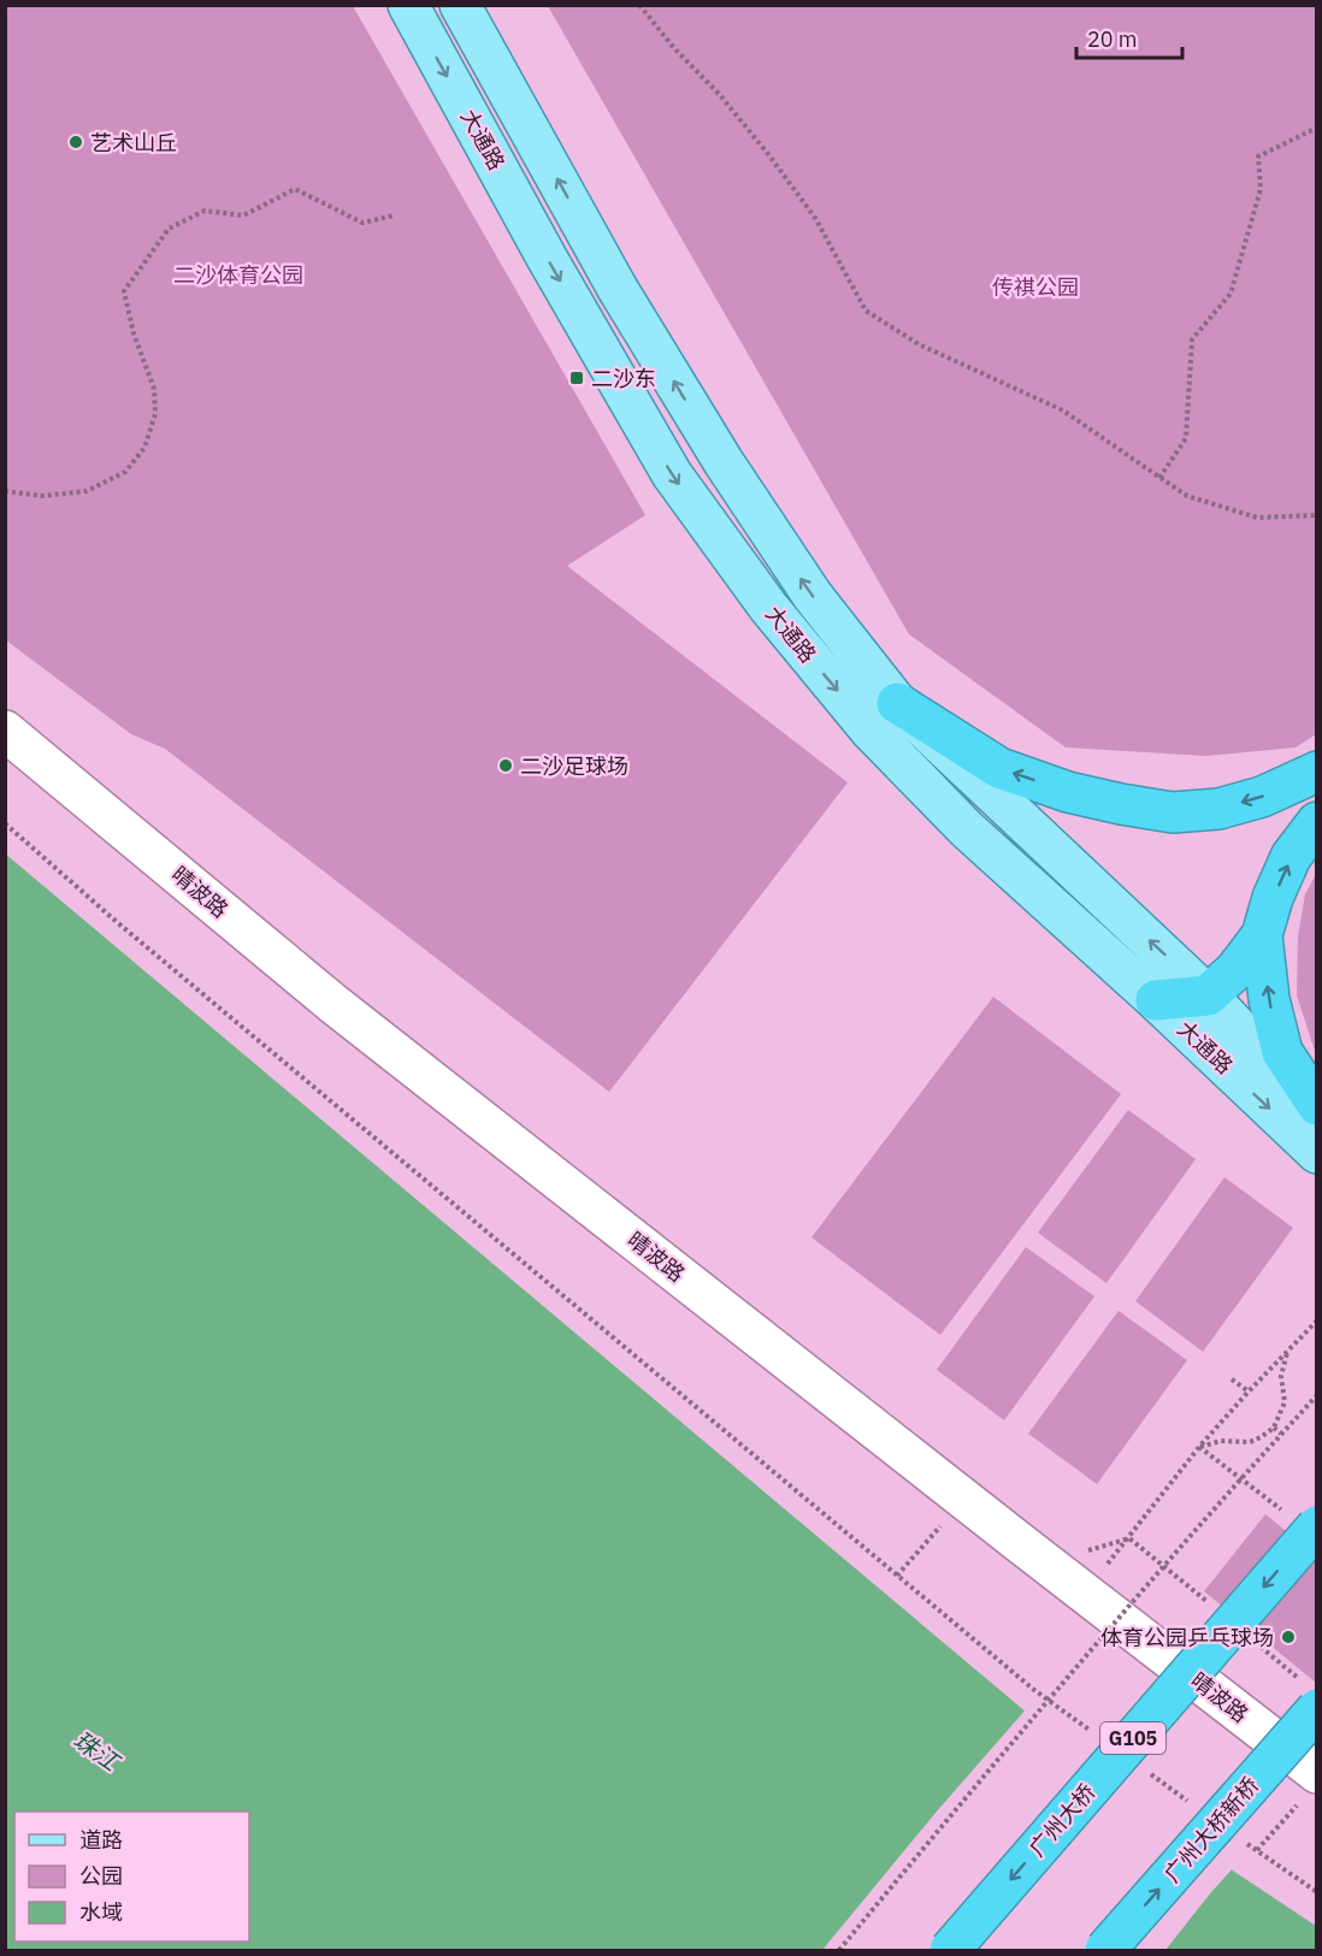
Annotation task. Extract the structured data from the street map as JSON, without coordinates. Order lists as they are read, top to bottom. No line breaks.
{"streets":{"highway":["G105","广州大桥","广州大桥新桥"],"main road":["大通路"],"street":["晴波路"]},"one_way":["广州大桥","广州大桥新桥"],"water":["珠江"],"parks":["二沙体育公园","传祺公园"],"places":{"other":["艺术山丘","二沙足球场","体育公园乒乓球场"],"transit":["二沙东"]},"legend":["道路","公园","水域"],"scale_bar":"20 m"}
